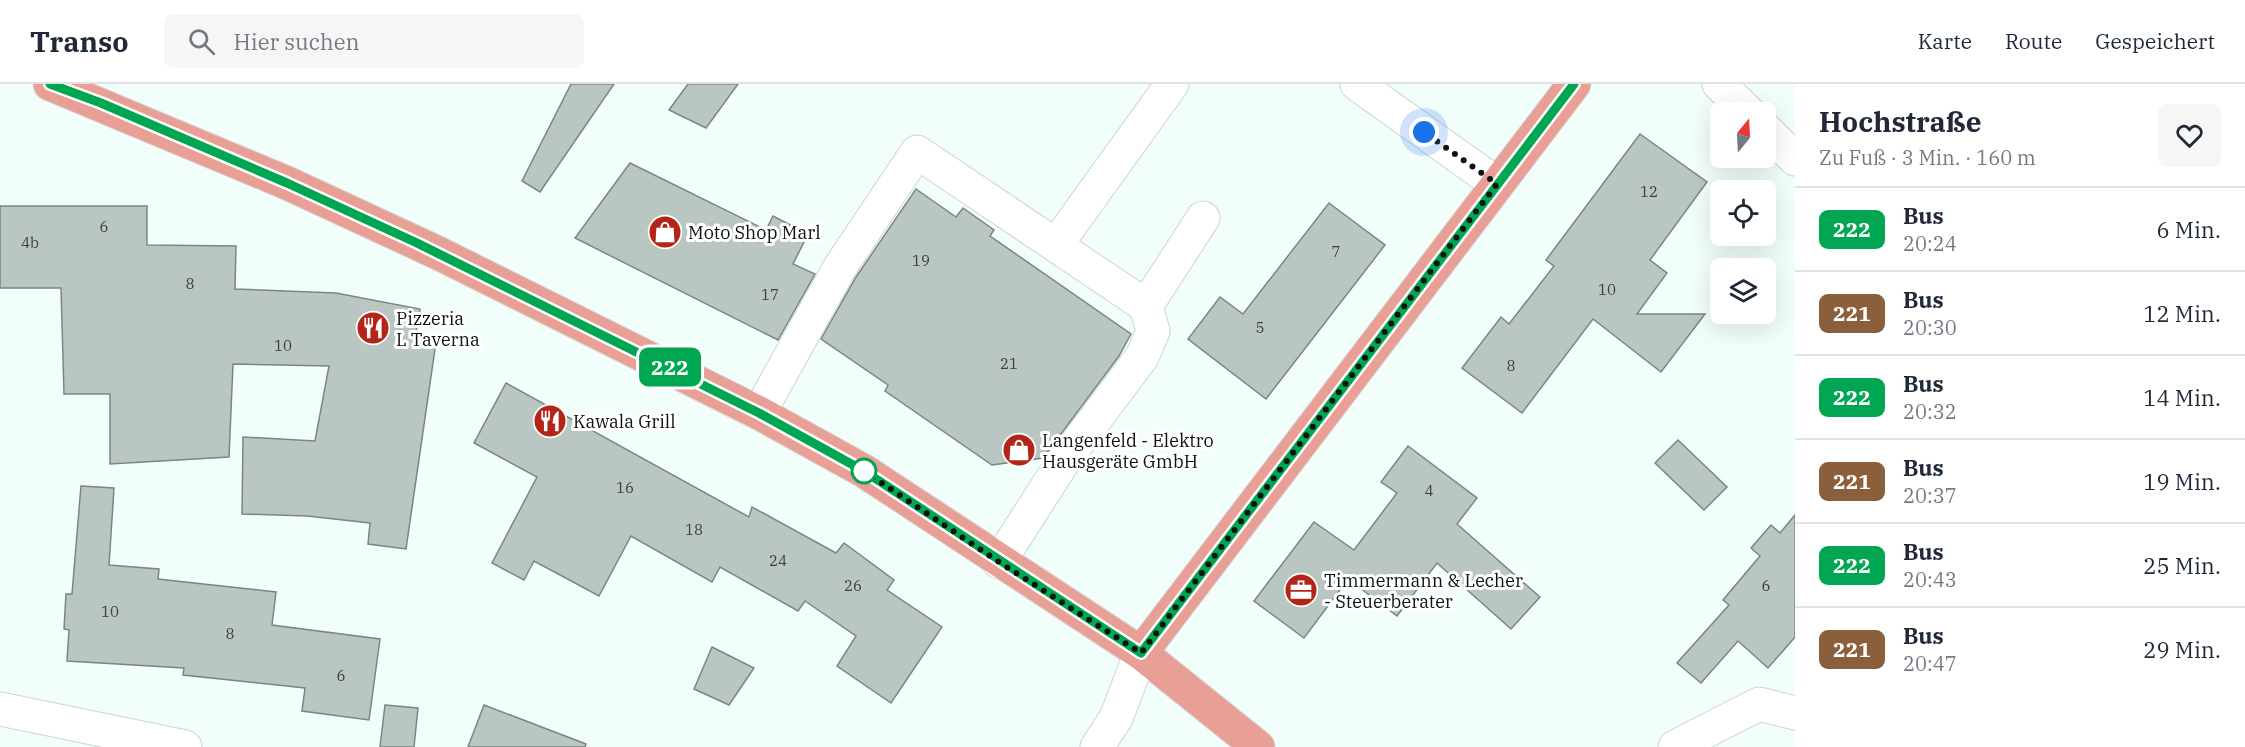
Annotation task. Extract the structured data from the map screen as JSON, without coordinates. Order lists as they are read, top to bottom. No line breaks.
{"places":{"shop":["Moto Shop Marl","Langenfeld - Elektro Hausgeräte GmbH"],"restaurant":["Pizzeria L Taverna","Kawala Grill"],"office":["Timmermann & Lecher - Steuerberater"]},"lines":["bus line 222"],"house_numbers":["12","6","4b","7","19","8","10","17","5","10","21","8","16","4","18","24","26","6","10","8","6"],"north":"top","page":{"header":"Transo","search":"Hier suchen","nav":["Karte","Route","Gespeichert"],"on_map":"222","heading":["Hochstraße","Zu Fuß · 3 Min. · 160 m"],"list":[{"mark":"222","name":"Bus","note":"20:24","value":"6 Min."},{"mark":"221","name":"Bus","note":"20:30","value":"12 Min."},{"mark":"222","name":"Bus","note":"20:32","value":"14 Min."},{"mark":"221","name":"Bus","note":"20:37","value":"19 Min."},{"mark":"222","name":"Bus","note":"20:43","value":"25 Min."},{"mark":"221","name":"Bus","note":"20:47","value":"29 Min."}]}}
